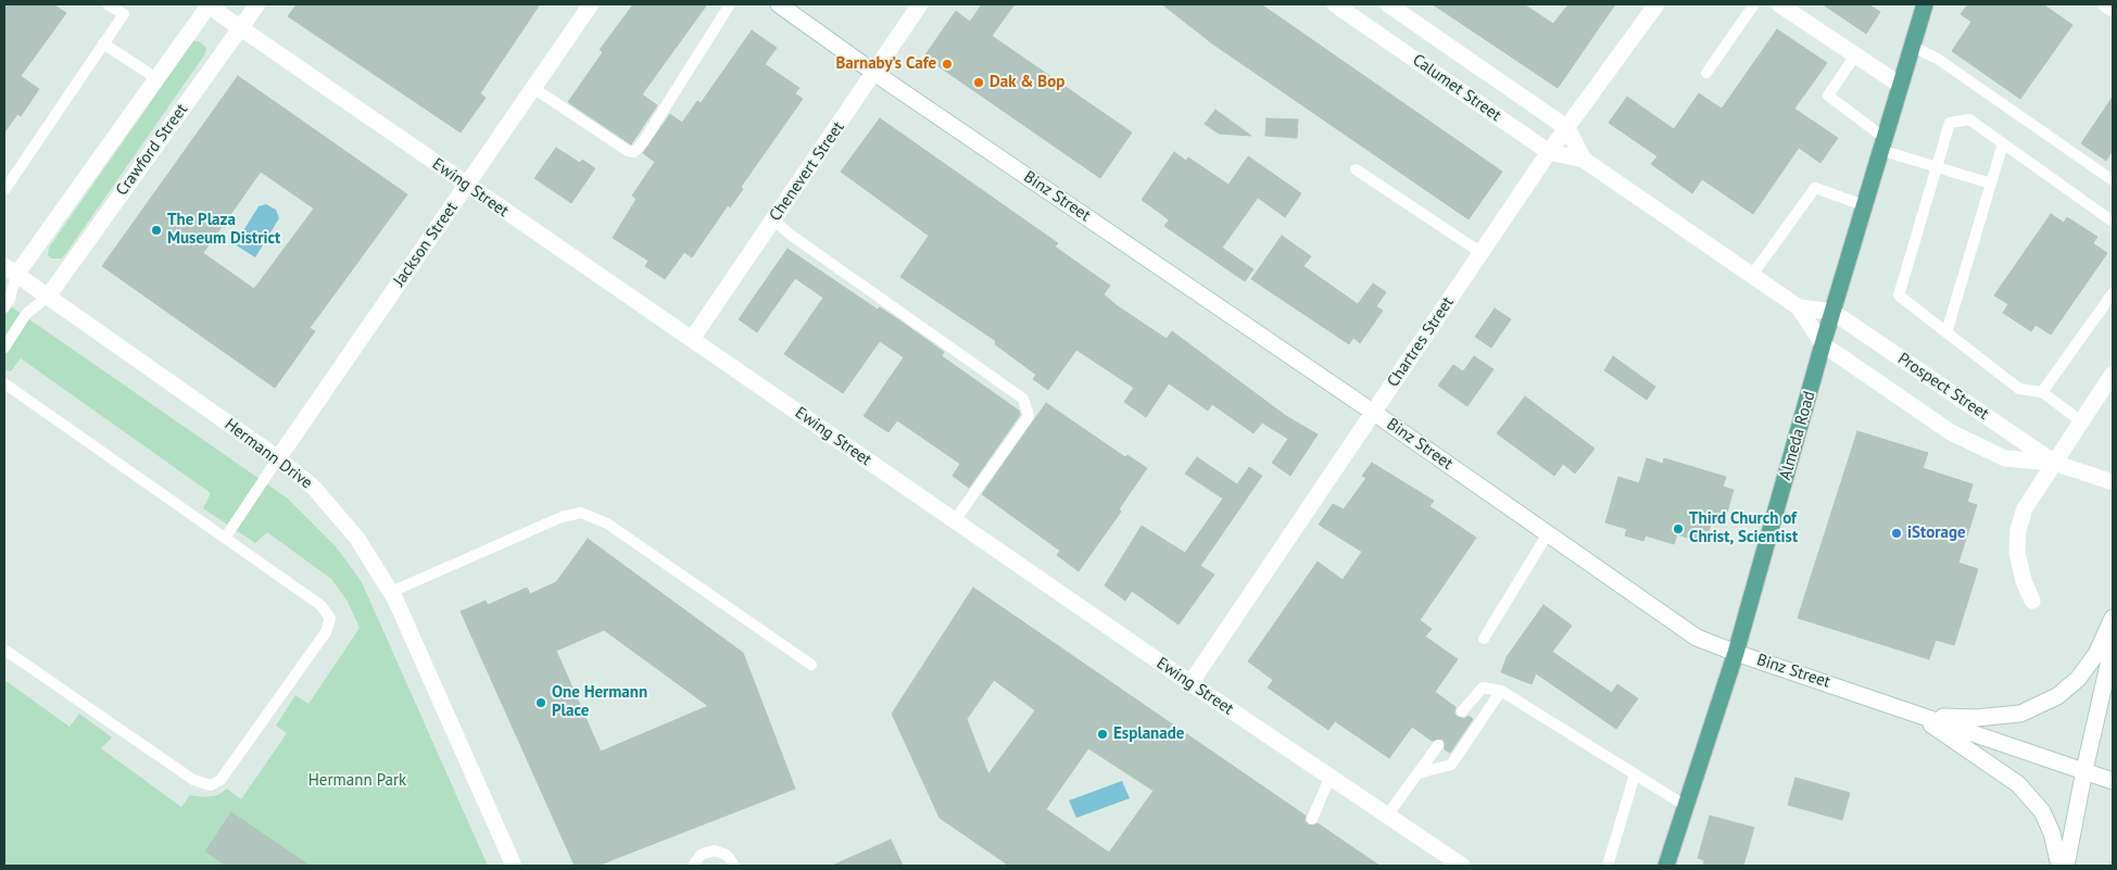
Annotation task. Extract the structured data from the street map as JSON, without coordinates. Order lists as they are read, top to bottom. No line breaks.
{"streets":{"main road":["Almeda Road"],"street":["Calumet Street","Crawford Street","Chenevert Street","Ewing Street","Binz Street","Jackson Street","Chartres Street","Prospect Street","Hermann Drive"]},"crossings":[["Calumet Street","Chartres Street"],["Calumet Street","Prospect Street"],["Calumet Street","Almeda Road"],["Crawford Street","Ewing Street"],["Crawford Street","Hermann Drive"],["Chenevert Street","Ewing Street"],["Chenevert Street","Binz Street"],["Ewing Street","Jackson Street"],["Ewing Street","Chartres Street"],["Binz Street","Chartres Street"],["Binz Street","Almeda Road"],["Jackson Street","Hermann Drive"],["Prospect Street","Almeda Road"]],"parks":["Hermann Park"],"places":["Barnaby’s Cafe","Dak & Bop","The Plaza Museum District","Third Church of Christ, Scientist","iStorage","One Hermann Place","Esplanade"]}
